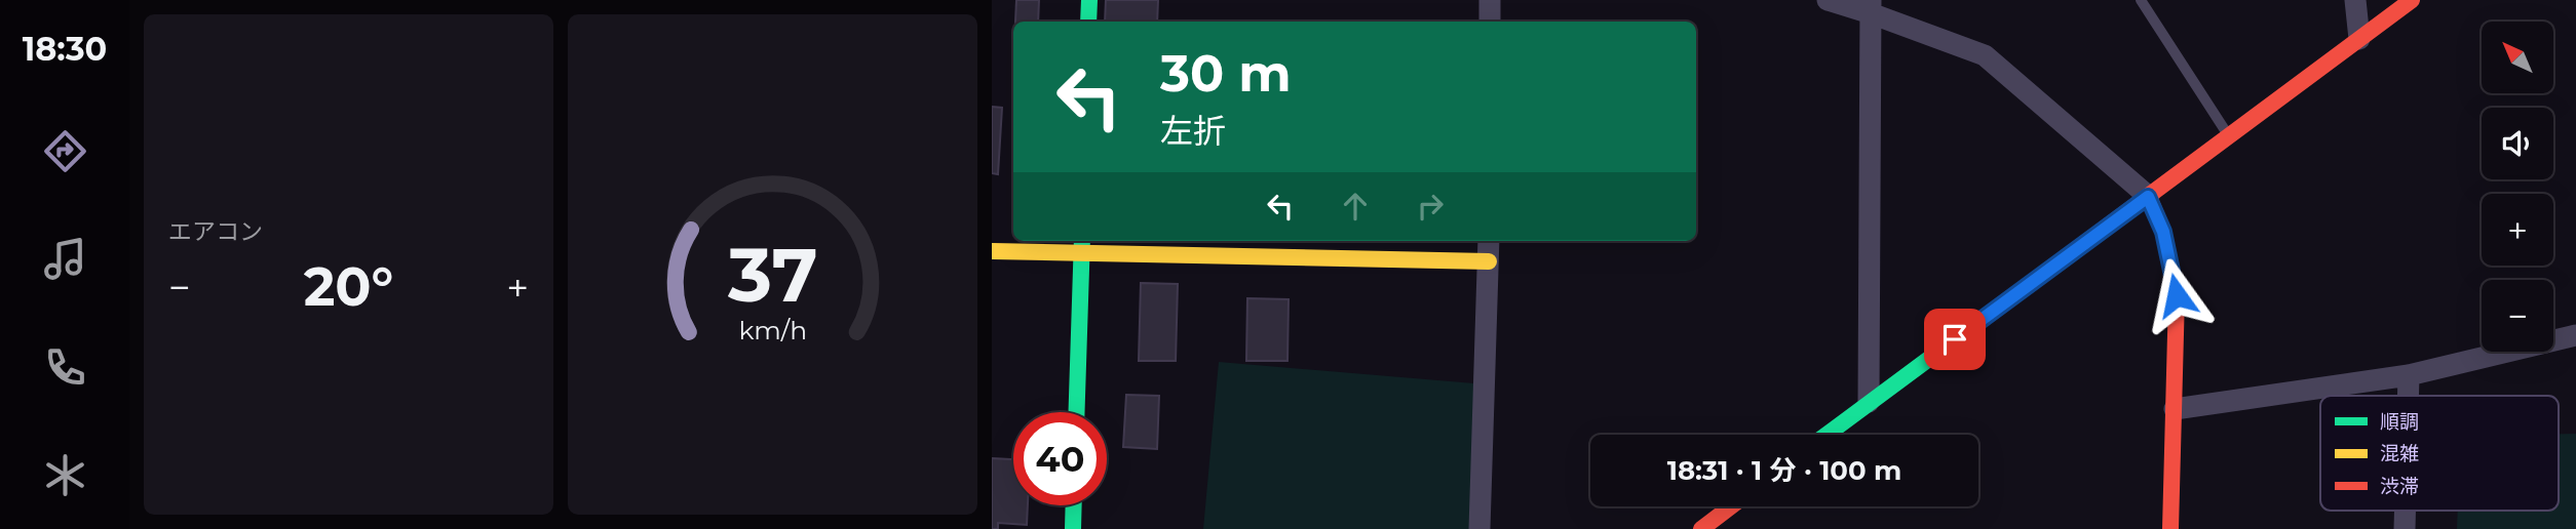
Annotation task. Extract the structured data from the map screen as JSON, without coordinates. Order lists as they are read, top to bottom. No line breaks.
{"legend":["順調","混雑","渋滞"],"north":"top left","page":{"tabs":"18:30","tile":"エアコン","map_buttons":["+","−"],"turn":["30 m","左折"],"heat":["−","20°","+"],"limit":"40","trip":"18:31 · 1 分 · 100 m","gauge":["37","km/h"]}}
